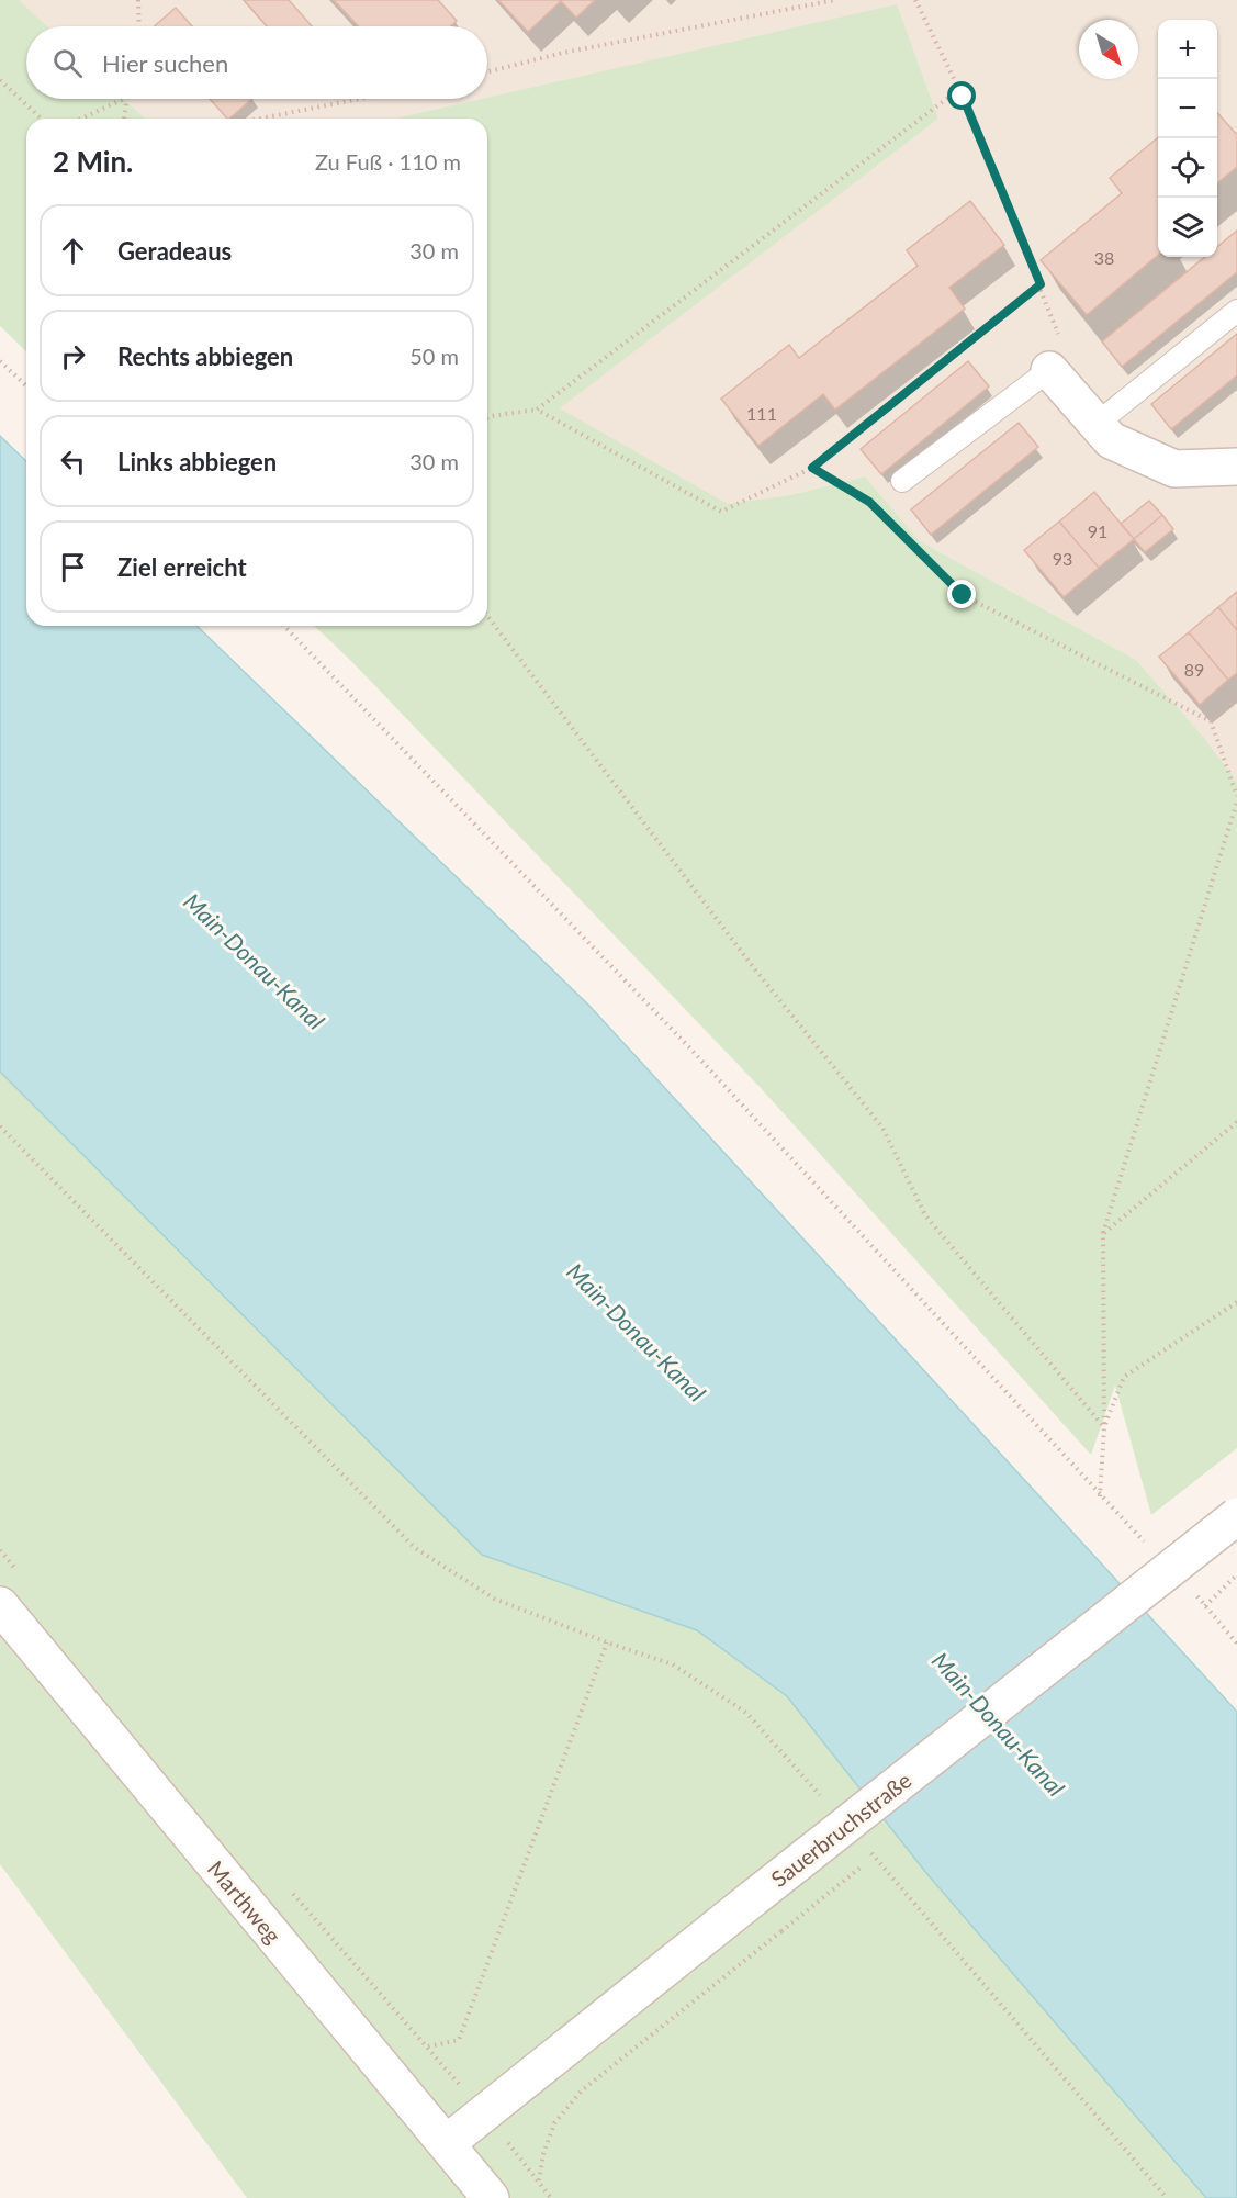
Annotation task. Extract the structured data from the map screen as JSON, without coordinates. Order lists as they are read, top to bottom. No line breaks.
{"streets":{"street":["Sauerbruchstraße","Marthweg"]},"crossings":[["Sauerbruchstraße","Marthweg"]],"water":["Main-Donau-Kanal"],"house_numbers":["38","111","91","93","89"],"north":"bottom right","page":{"map_buttons":["+","−"],"search":"Hier suchen","heading":["2 Min.","Zu Fuß · 110 m"],"list":[["Geradeaus","30 m"],["Rechts abbiegen","50 m"],["Links abbiegen","30 m"],"Ziel erreicht"]}}
